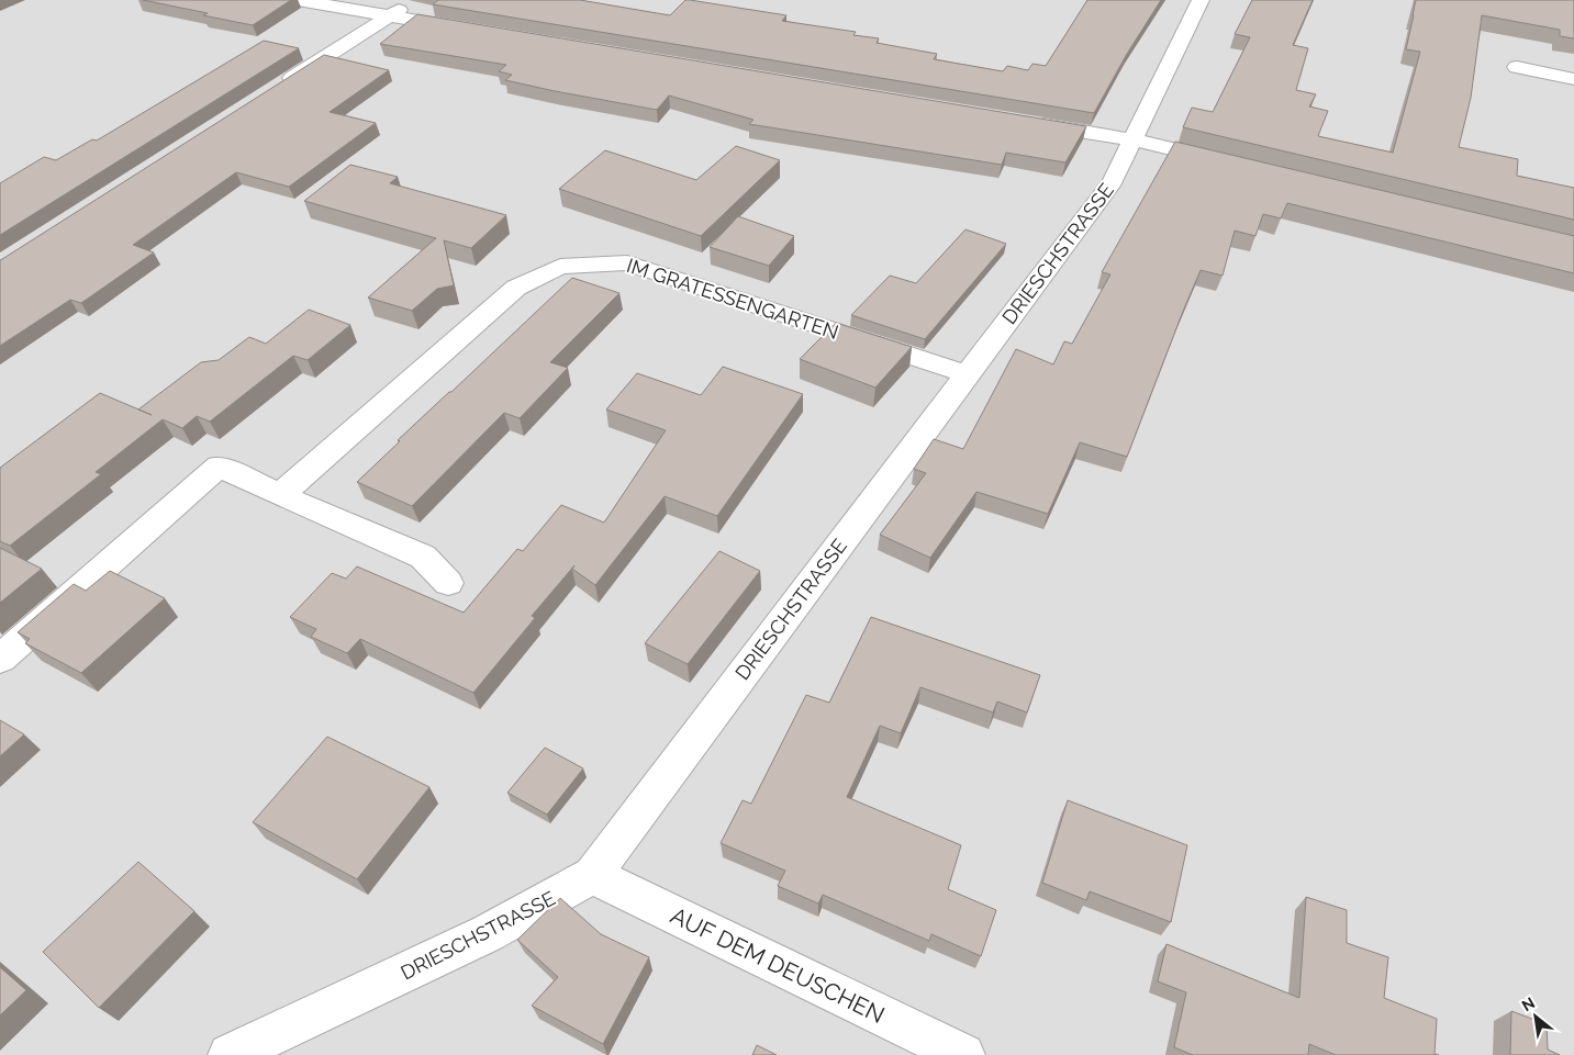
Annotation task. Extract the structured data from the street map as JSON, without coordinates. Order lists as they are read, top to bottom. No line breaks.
{"streets":{"street":["DRIESCHSTRASSE","IM GRATESSENGARTEN","AUF DEM DEUSCHEN"]},"crossings":[["DRIESCHSTRASSE","IM GRATESSENGARTEN"],["DRIESCHSTRASSE","AUF DEM DEUSCHEN"]],"north":"top left"}
